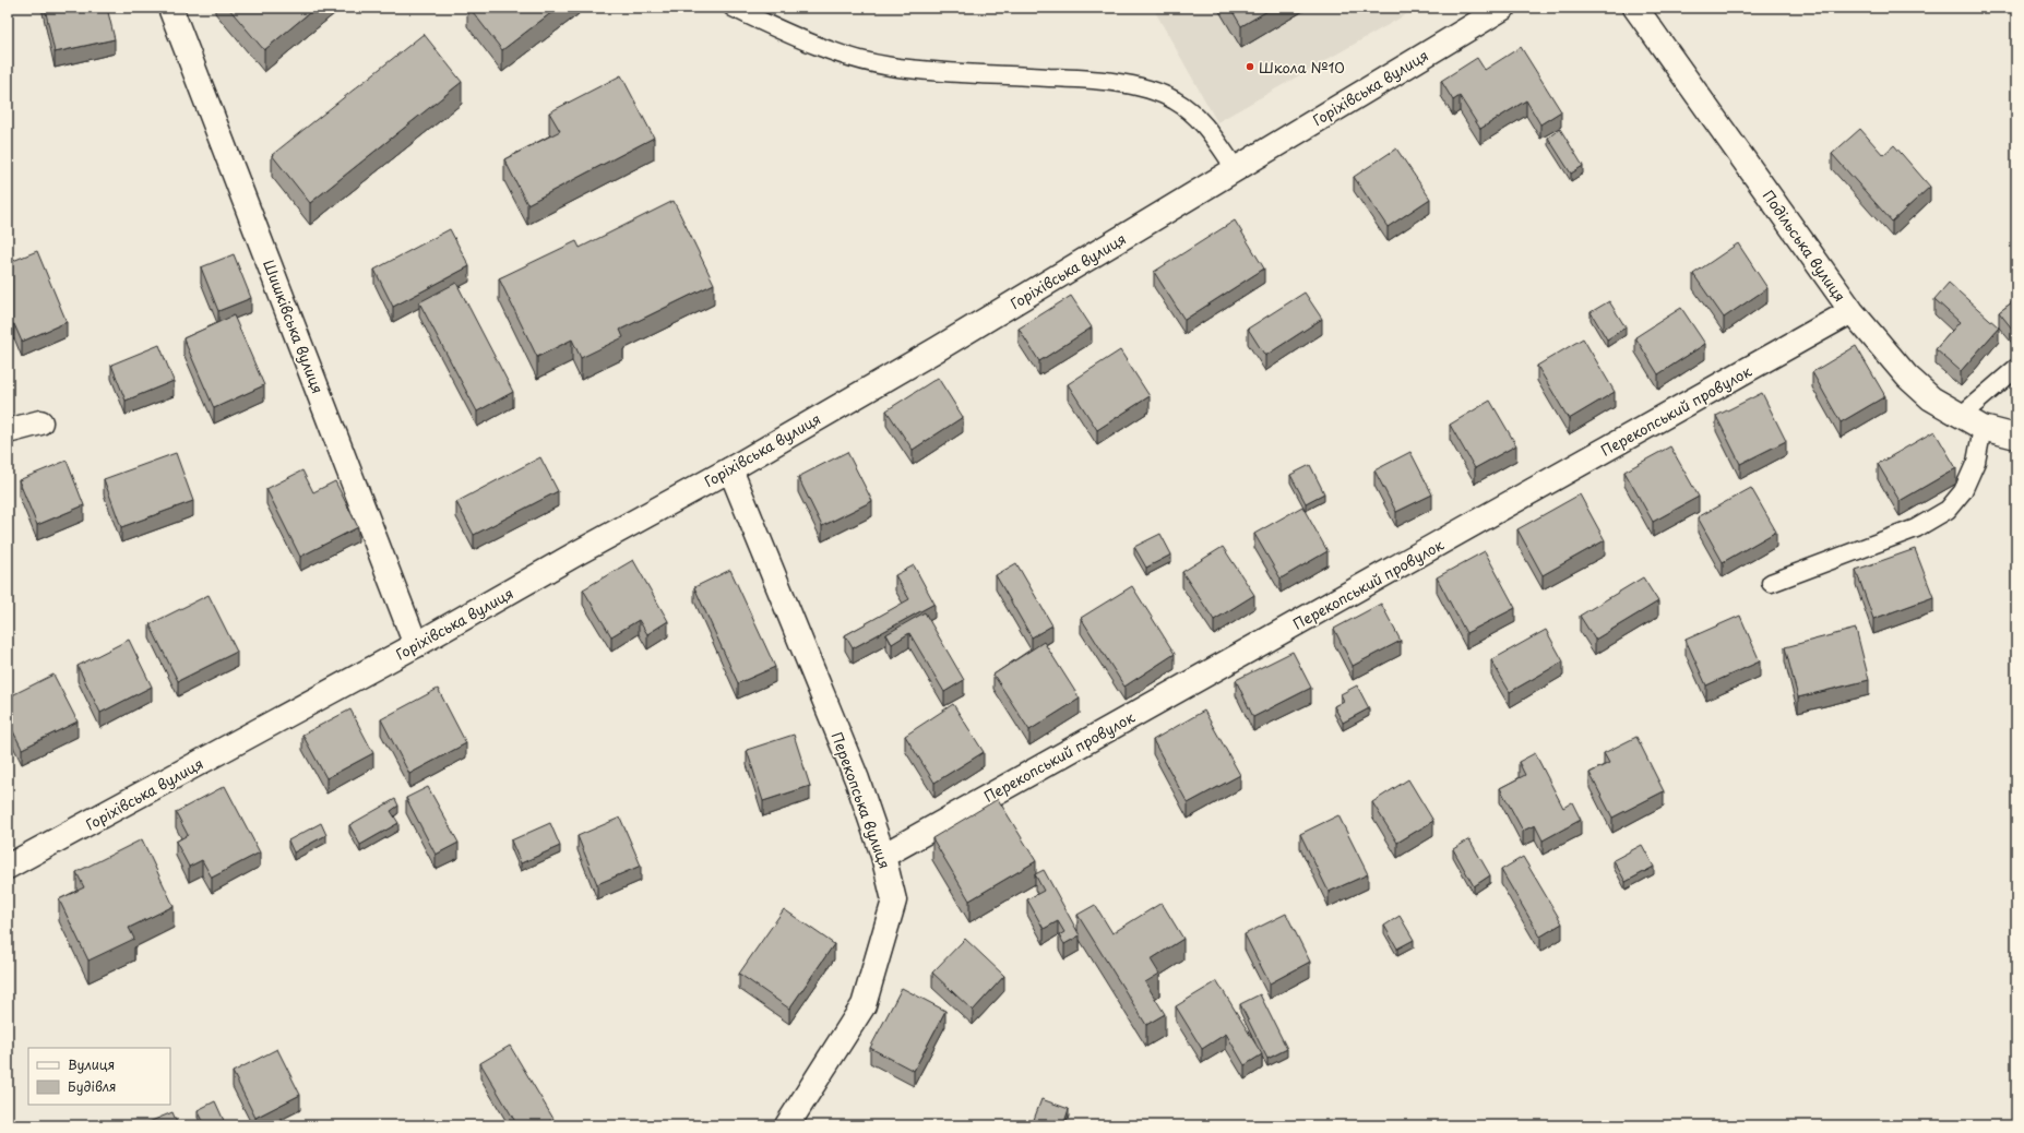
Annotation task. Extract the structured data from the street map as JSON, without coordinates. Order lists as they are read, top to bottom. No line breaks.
{"streets":{"street":["Горіхівська вулиця","Подільська вулиця","Шишківська вулиця","Перекопський провулок","Перекопська вулиця"]},"crossings":[["Горіхівська вулиця","Шишківська вулиця"],["Горіхівська вулиця","Перекопська вулиця"],["Подільська вулиця","Перекопський провулок"],["Перекопський провулок","Перекопська вулиця"]],"places":["Школа №10"],"legend":["Вулиця","Будівля"]}
